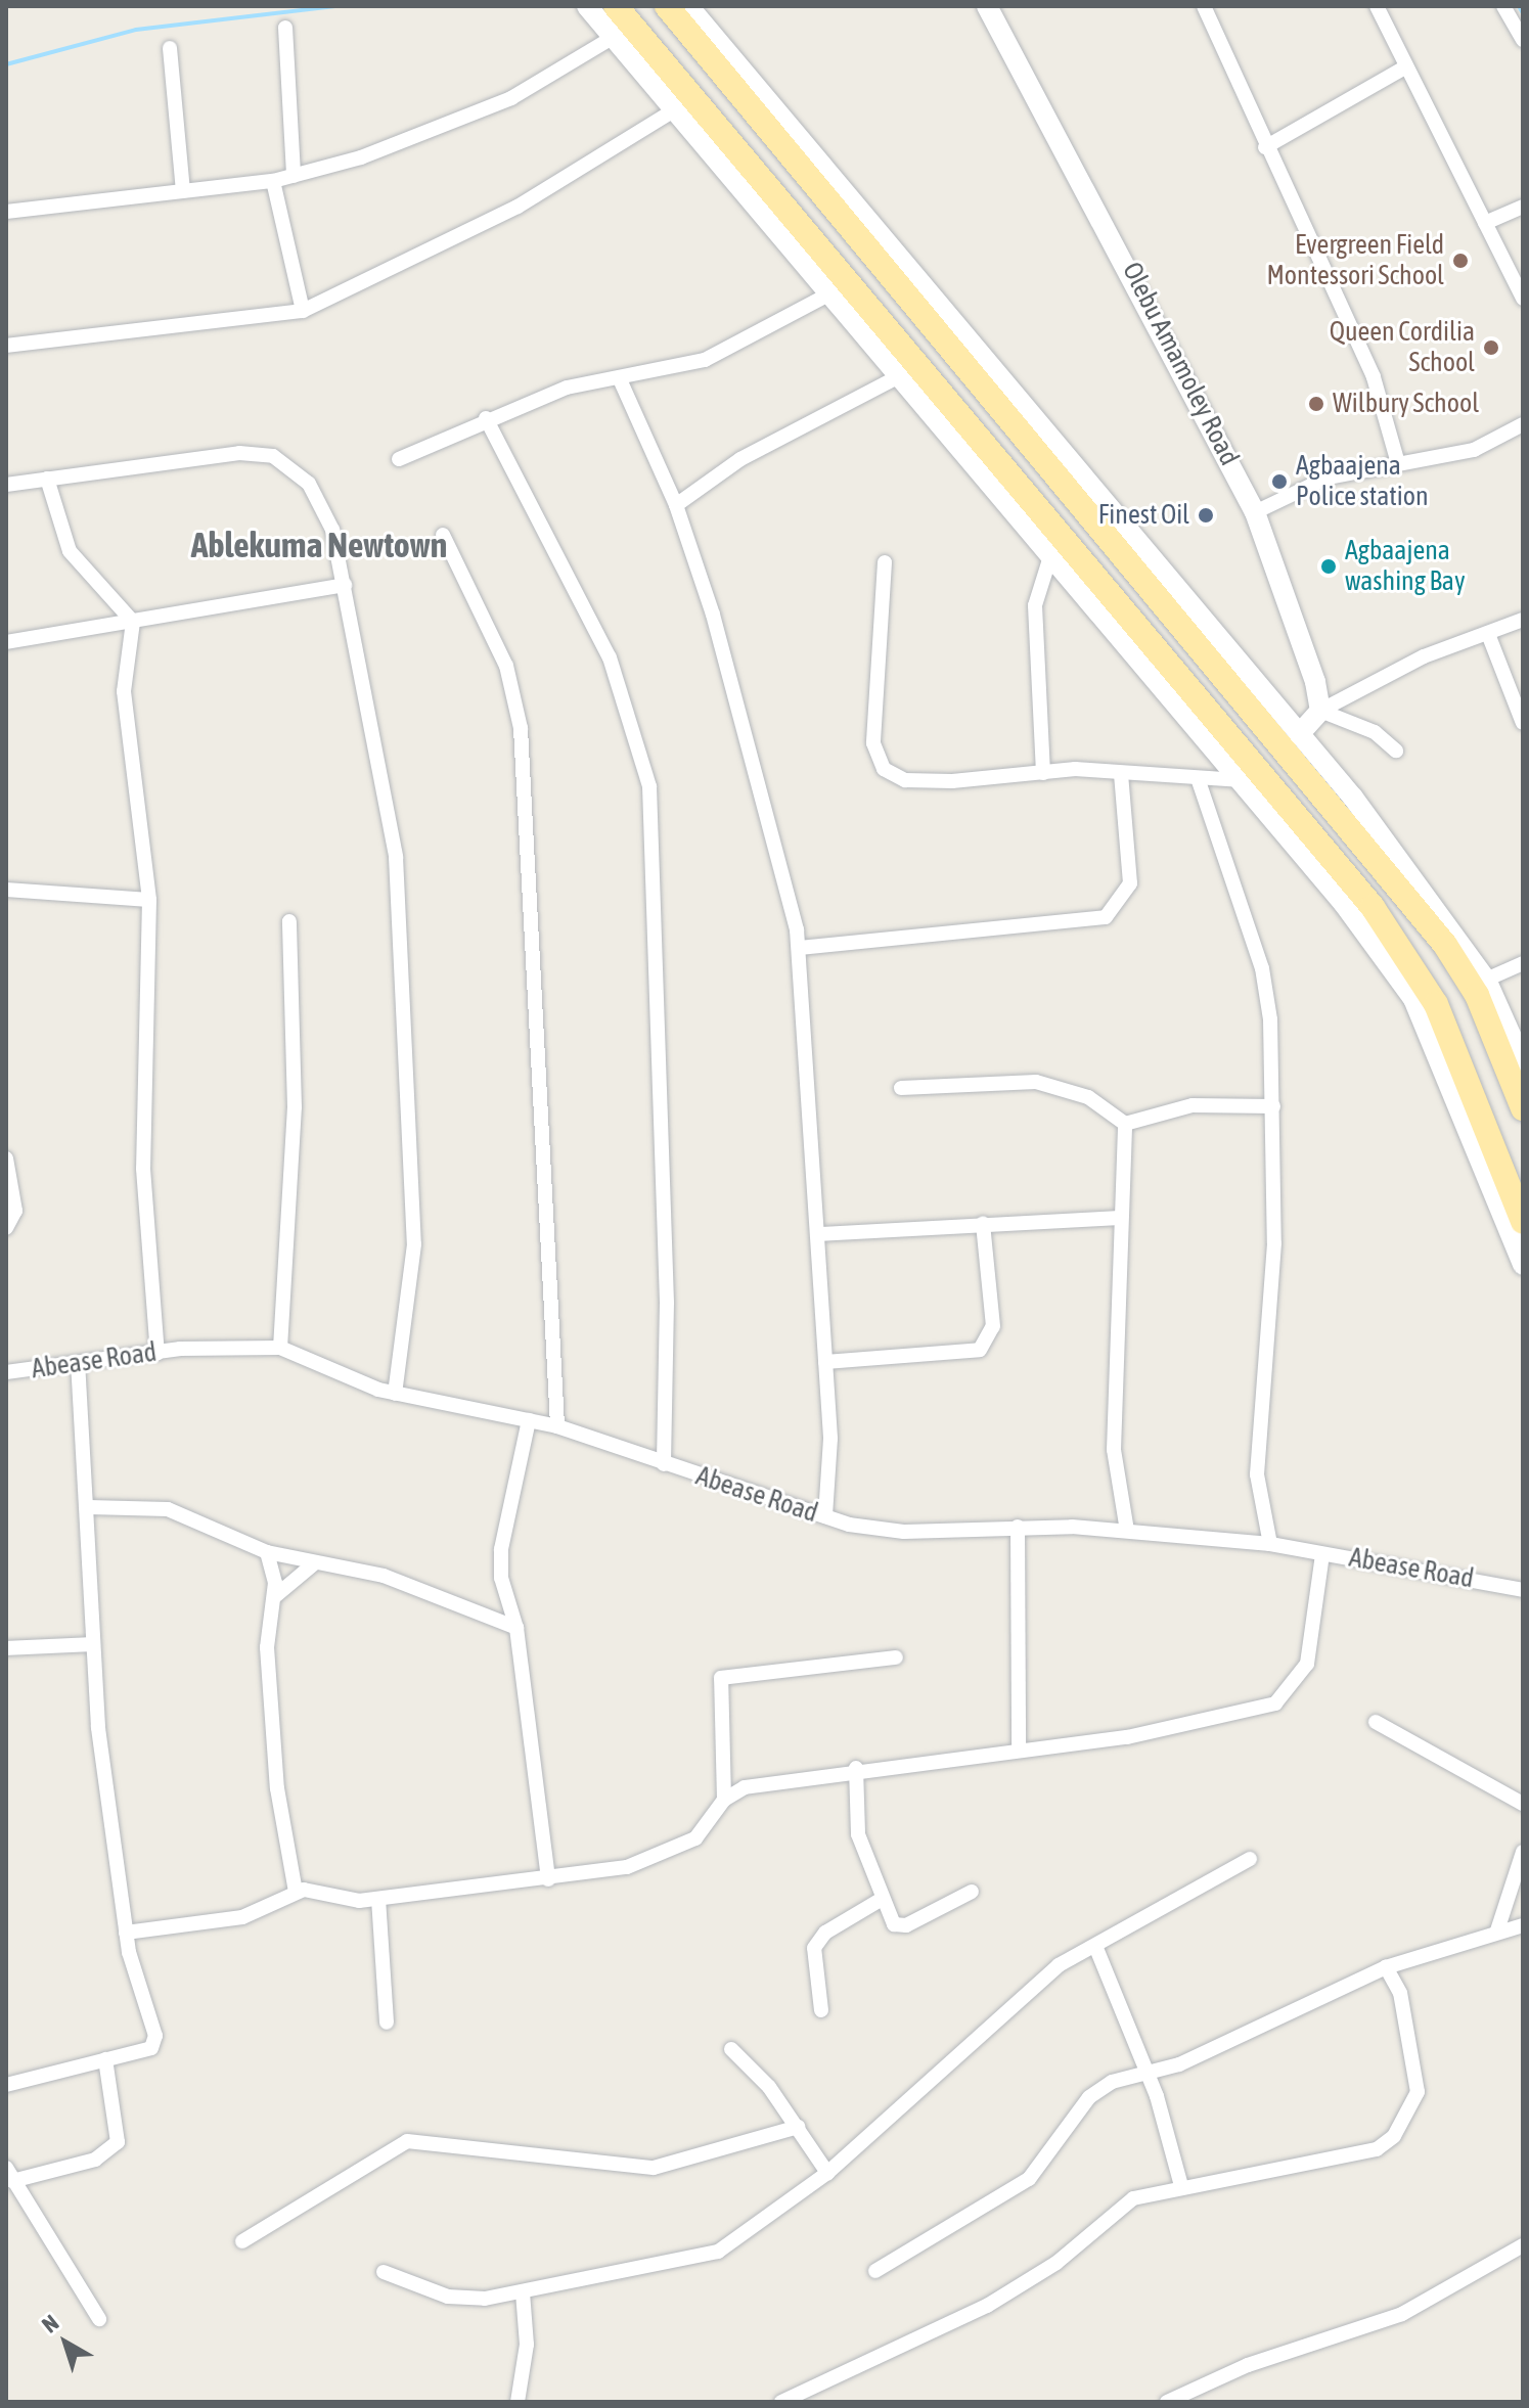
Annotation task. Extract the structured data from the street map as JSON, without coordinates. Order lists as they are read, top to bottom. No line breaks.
{"streets":{"street":["Olebu Amamoley Road","Abease Road"]},"districts":["Ablekuma Newtown"],"places":["Evergreen Field Montessori School","Queen Cordilia School","Wilbury School","Agbaajena Police station","Finest Oil","Agbaajena washing Bay"],"north":"top left"}
